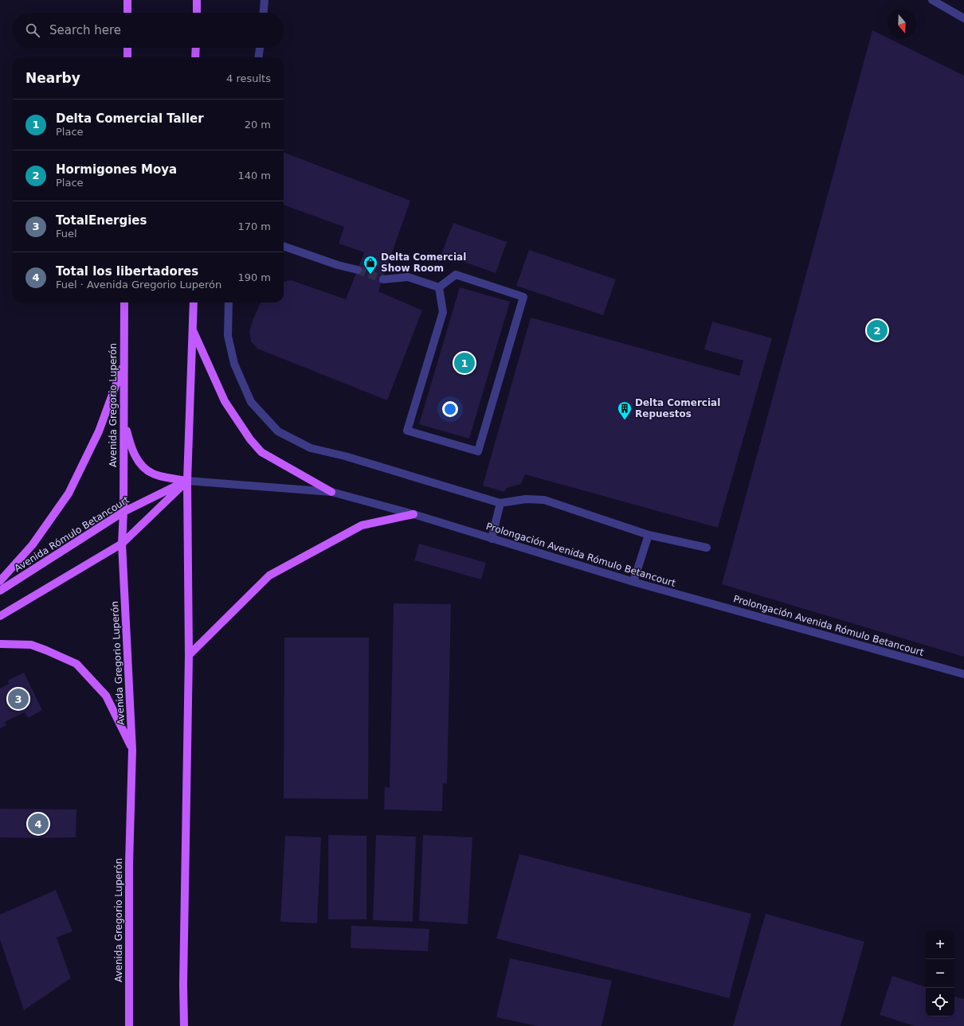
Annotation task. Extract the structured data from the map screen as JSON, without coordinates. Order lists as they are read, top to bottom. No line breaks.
{"streets":{"main road":["Avenida Gregorio Luperón","Avenida Rómulo Betancourt"],"street":["Prolongación Avenida Rómulo Betancourt"]},"crossings":[["Avenida Gregorio Luperón","Avenida Rómulo Betancourt"],["Avenida Rómulo Betancourt","Prolongación Avenida Rómulo Betancourt"]],"places":{"shop":["Delta Comercial Show Room"],"building":["Delta Comercial Repuestos"]},"north":"bottom","page":{"search":"Search here","heading":["Nearby","4 results"],"list":[{"mark":"1","name":"Delta Comercial Taller","note":"Place","value":"20 m"},{"mark":"2","name":"Hormigones Moya","note":"Place","value":"140 m"},{"mark":"3","name":"TotalEnergies","note":"Fuel","value":"170 m"},{"mark":"4","name":"Total los libertadores","note":"Fuel · Avenida Gregorio Luperón","value":"190 m"}],"pins":["2","1","3","4"],"map_buttons":["+","−"]}}
